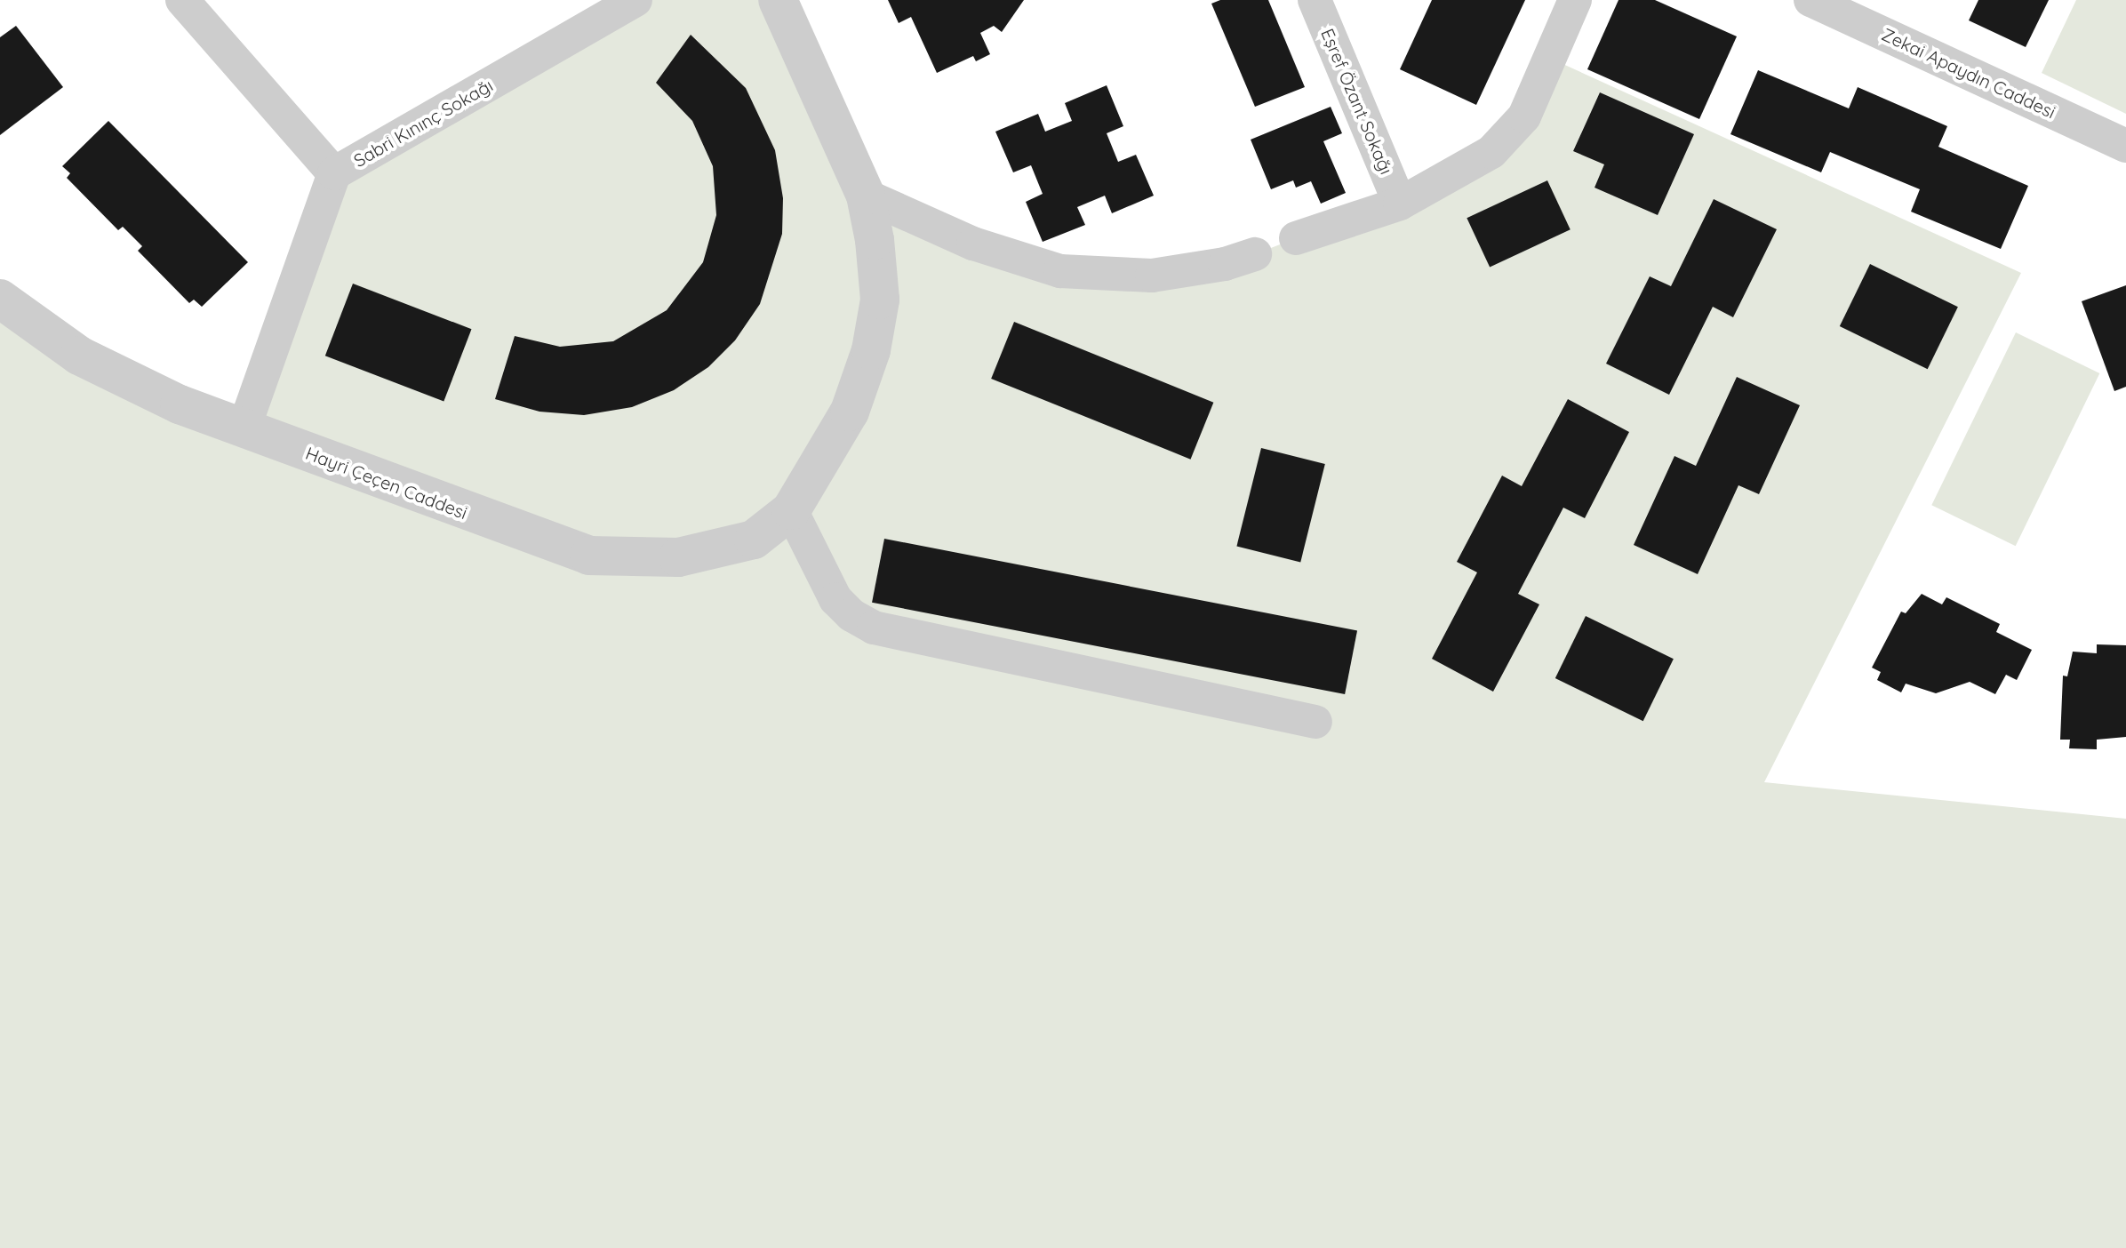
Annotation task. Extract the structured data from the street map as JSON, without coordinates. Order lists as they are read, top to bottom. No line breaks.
{"streets":{"street":["Zekai Apaydın Caddesi","Eşref Özant Sokağı","Sabri Kınınç Sokağı","Hayri Çeçen Caddesi"]},"crossings":[["Sabri Kınınç Sokağı","Hayri Çeçen Caddesi"]]}
